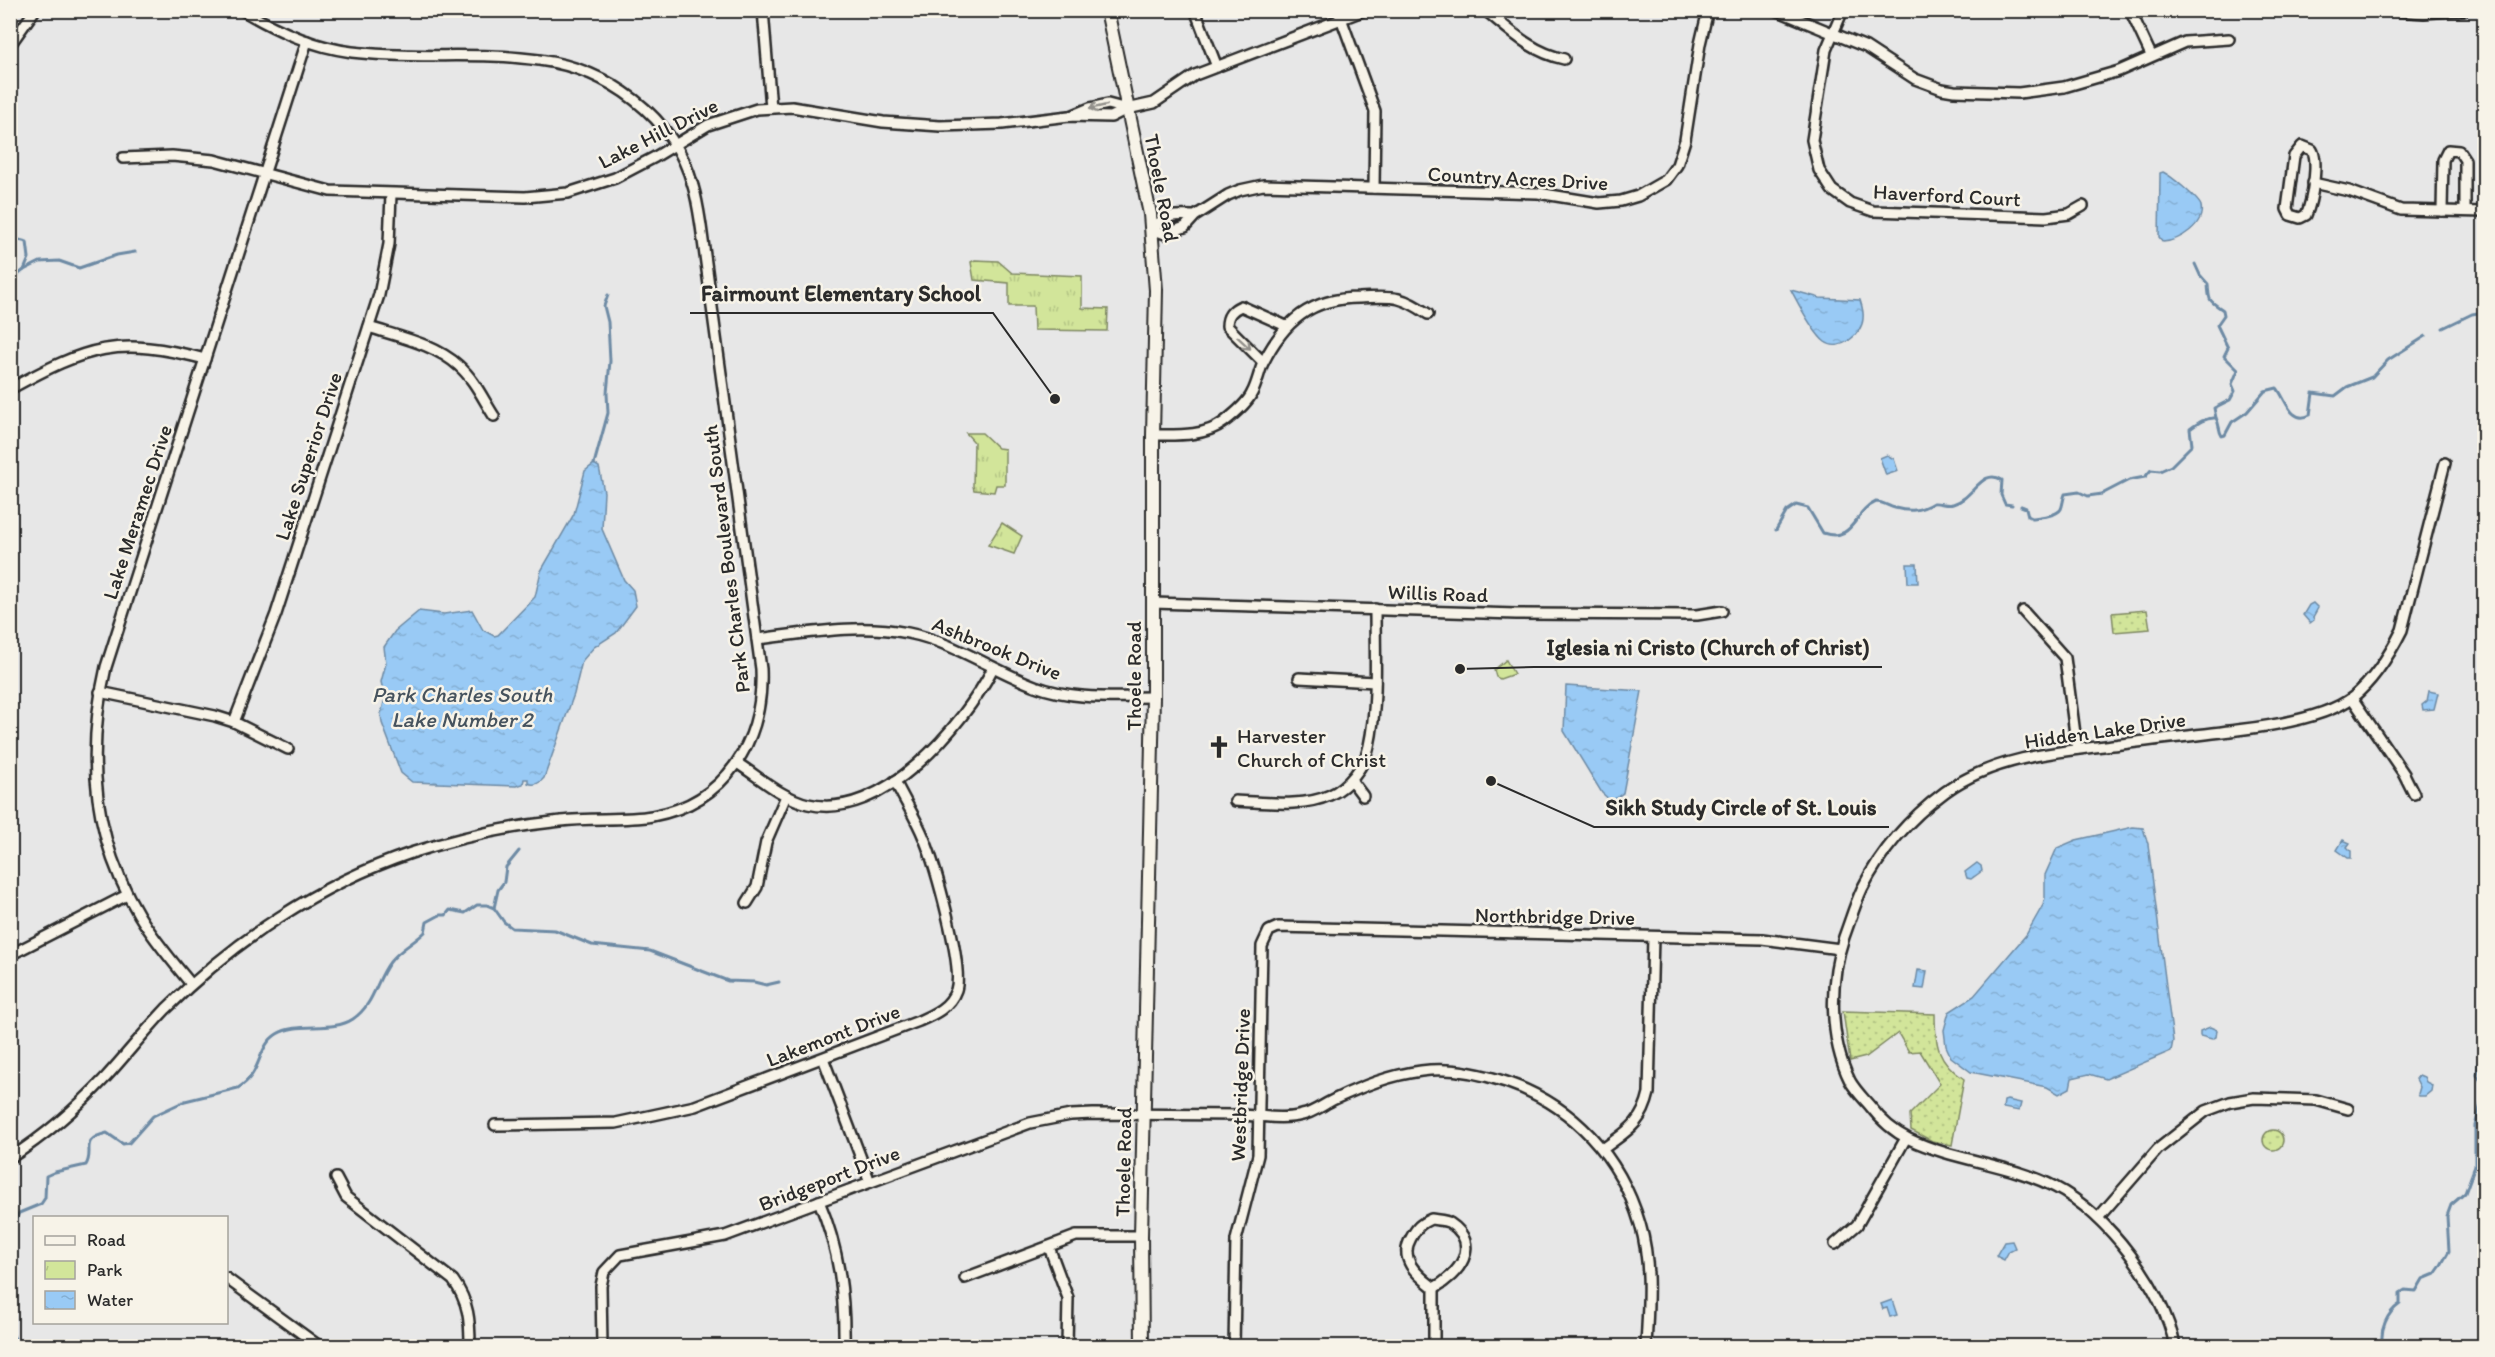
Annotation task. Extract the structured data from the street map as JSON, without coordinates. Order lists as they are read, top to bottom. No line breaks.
{"streets":{"main road":["Thoele Road"],"street":["Lake Hill Drive","Country Acres Drive","Haverford Court","Lake Superior Drive","Lake Meramec Drive","Park Charles Boulevard South","Willis Road","Ashbrook Drive","Hidden Lake Drive","Northbridge Drive","Lakemont Drive","Westbridge Drive","Bridgeport Drive"]},"crossings":[["Lake Hill Drive","Thoele Road"],["Lake Hill Drive","Lake Superior Drive"],["Lake Hill Drive","Lake Meramec Drive"],["Lake Hill Drive","Park Charles Boulevard South"],["Country Acres Drive","Thoele Road"],["Thoele Road","Willis Road"],["Thoele Road","Ashbrook Drive"],["Thoele Road","Bridgeport Drive"],["Lake Meramec Drive","Park Charles Boulevard South"],["Park Charles Boulevard South","Ashbrook Drive"],["Hidden Lake Drive","Northbridge Drive"],["Northbridge Drive","Westbridge Drive"],["Westbridge Drive","Bridgeport Drive"]],"water":["Park Charles South Lake Number 2"],"places":{"other":["Fairmount Elementary School","Iglesia ni Cristo (Church of Christ)","Sikh Study Circle of St. Louis"],"church":["Harvester Church of Christ"]},"legend":["Road","Park","Water"]}
